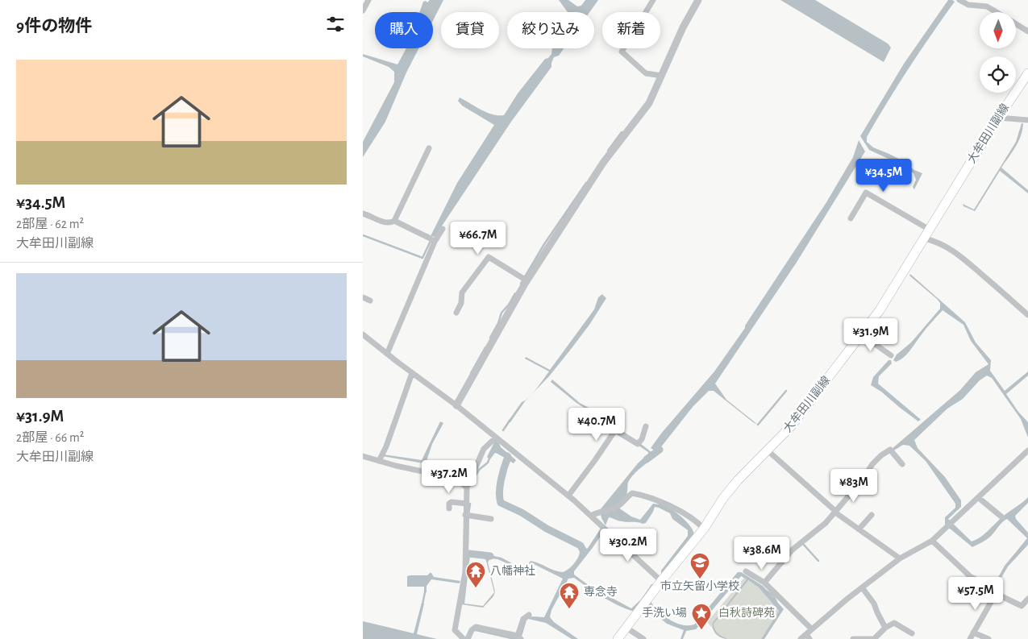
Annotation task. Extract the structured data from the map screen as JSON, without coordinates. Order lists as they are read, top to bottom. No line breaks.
{"streets":{"main road":["大牟田川副線"]},"parks":["白秋詩碑苑"],"places":{"school or university":["市立矢留小学校"],"temple":["八幡神社","専念寺"],"place":["手洗い場"]},"north":"bottom","page":{"heading":"9件の物件","chip":["購入","賃貸","絞り込み","新着"],"list":[{"name":"¥34.5M","note":"2部屋 · 62 m² · 大牟田川副線"},{"name":"¥31.9M","note":"2部屋 · 66 m² · 大牟田川副線"}],"price":["¥34.5M","¥66.7M","¥31.9M","¥40.7M","¥37.2M","¥83M","¥30.2M","¥38.6M","¥57.5M"]}}
